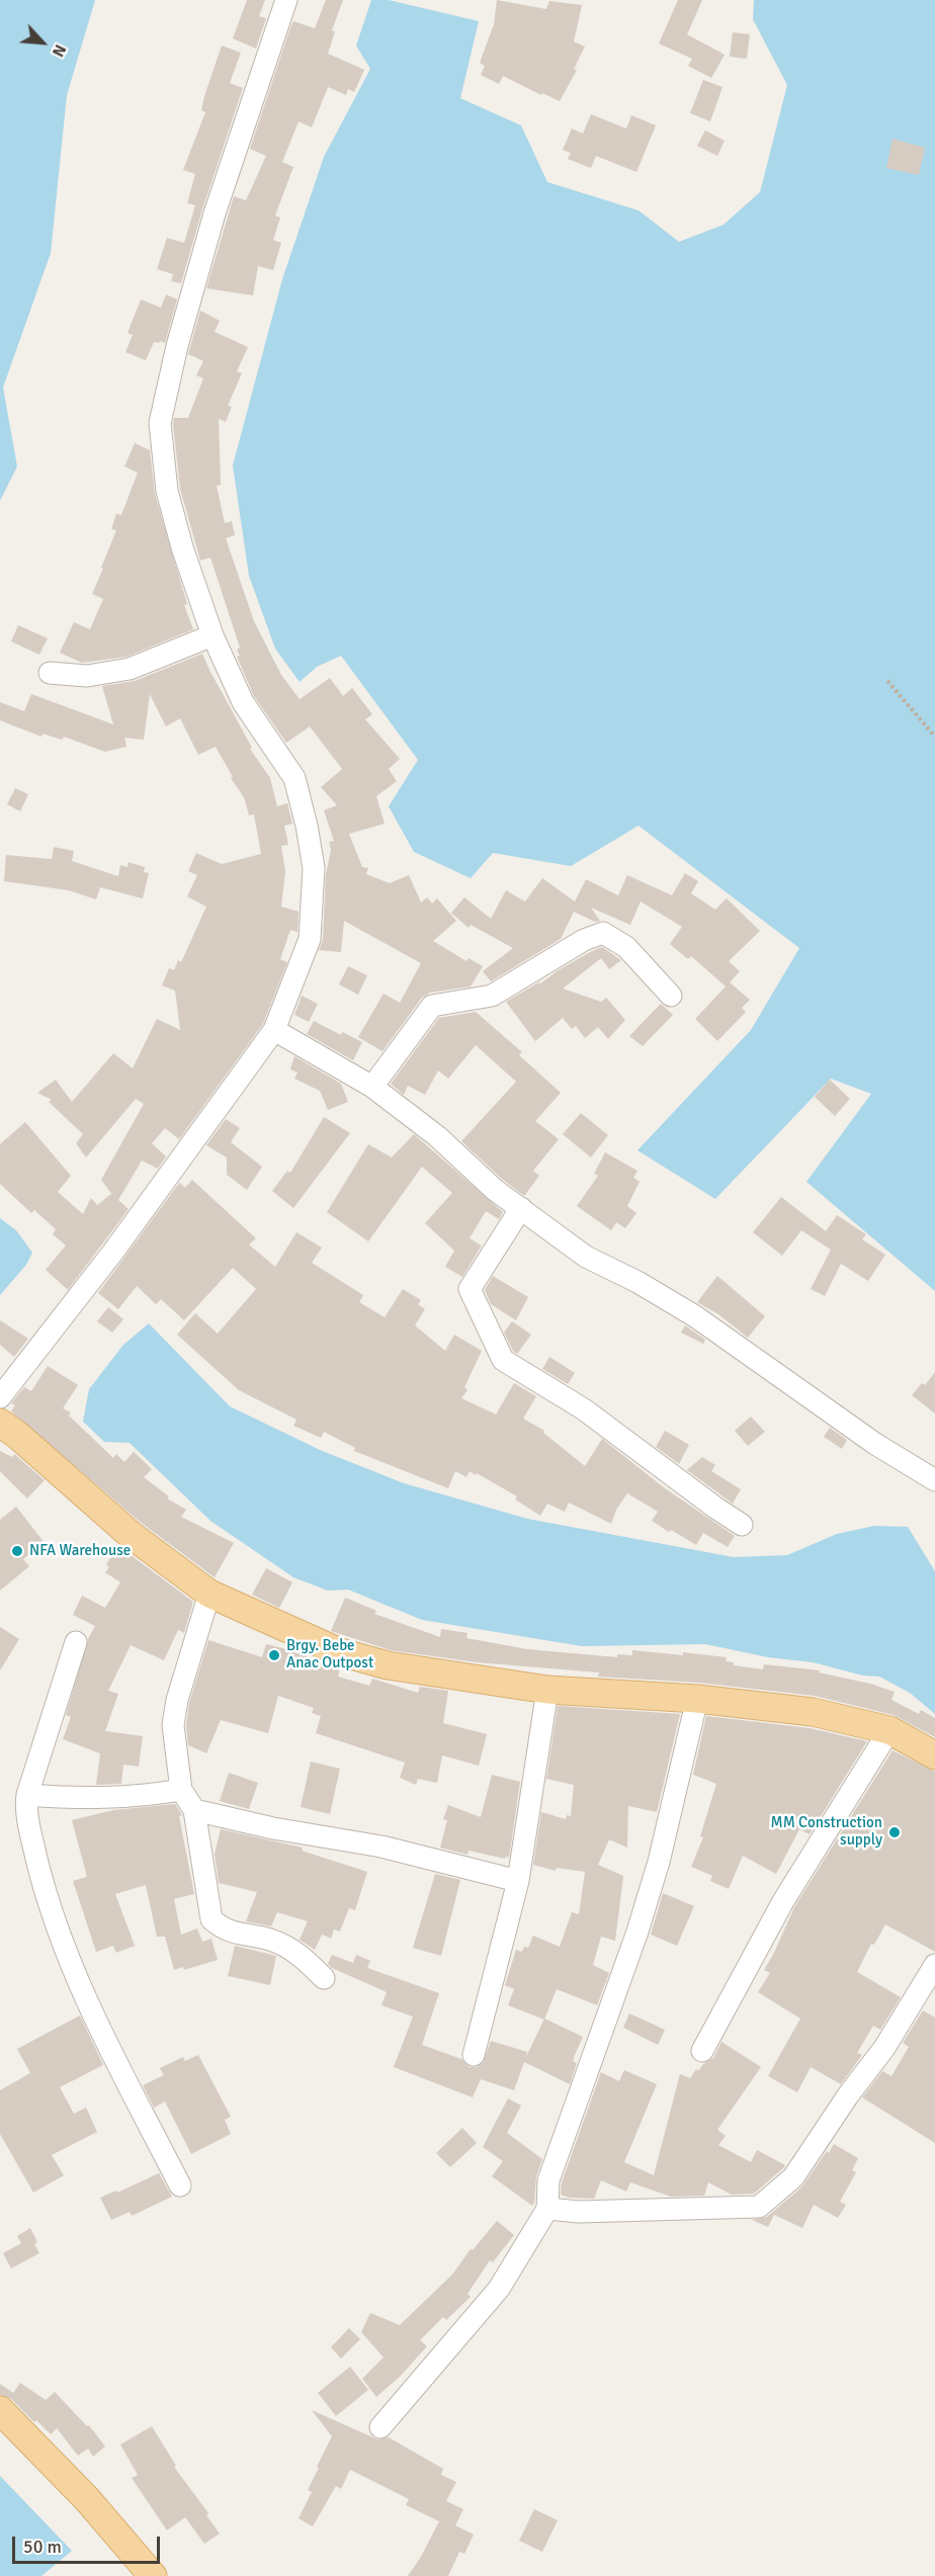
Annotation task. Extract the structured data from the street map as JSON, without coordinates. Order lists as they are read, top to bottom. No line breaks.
{"places":["NFA Warehouse","Brgy. Bebe Anac Outpost","MM Construction supply"],"scale_bar":"50 m","north":"bottom right"}
